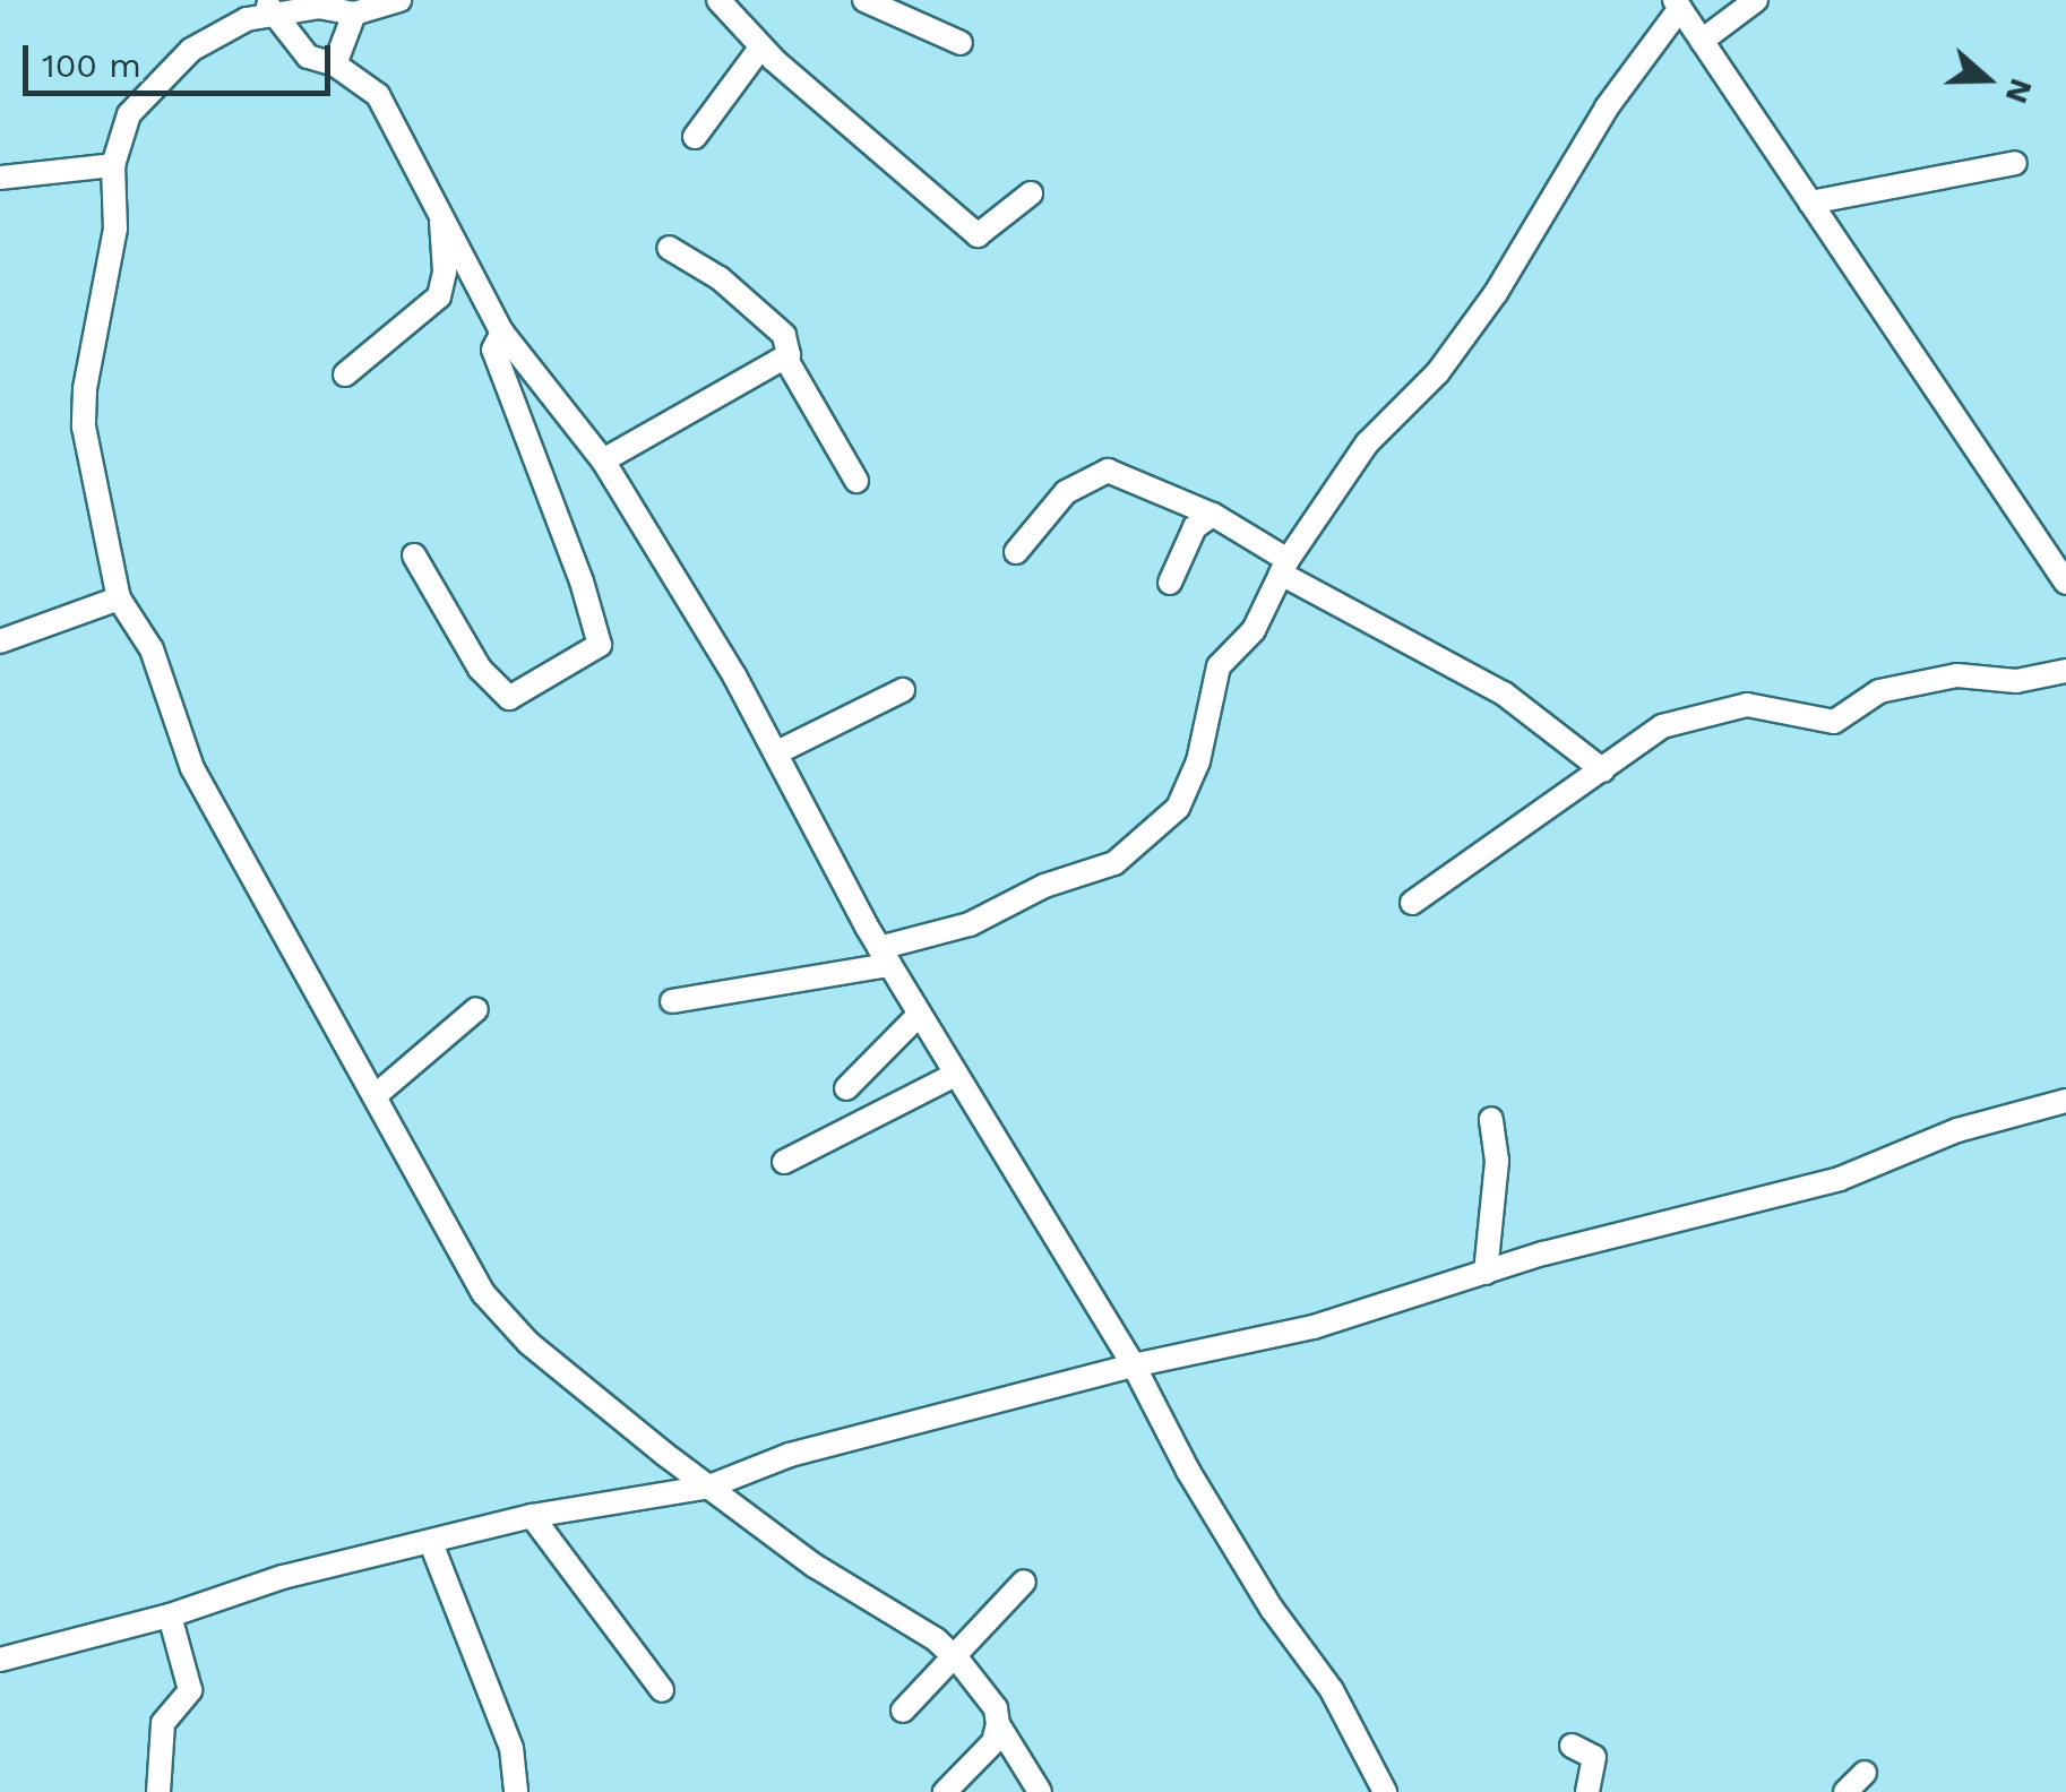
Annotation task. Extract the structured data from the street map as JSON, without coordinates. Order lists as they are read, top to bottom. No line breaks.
{"scale_bar":"100 m","north":"right"}
